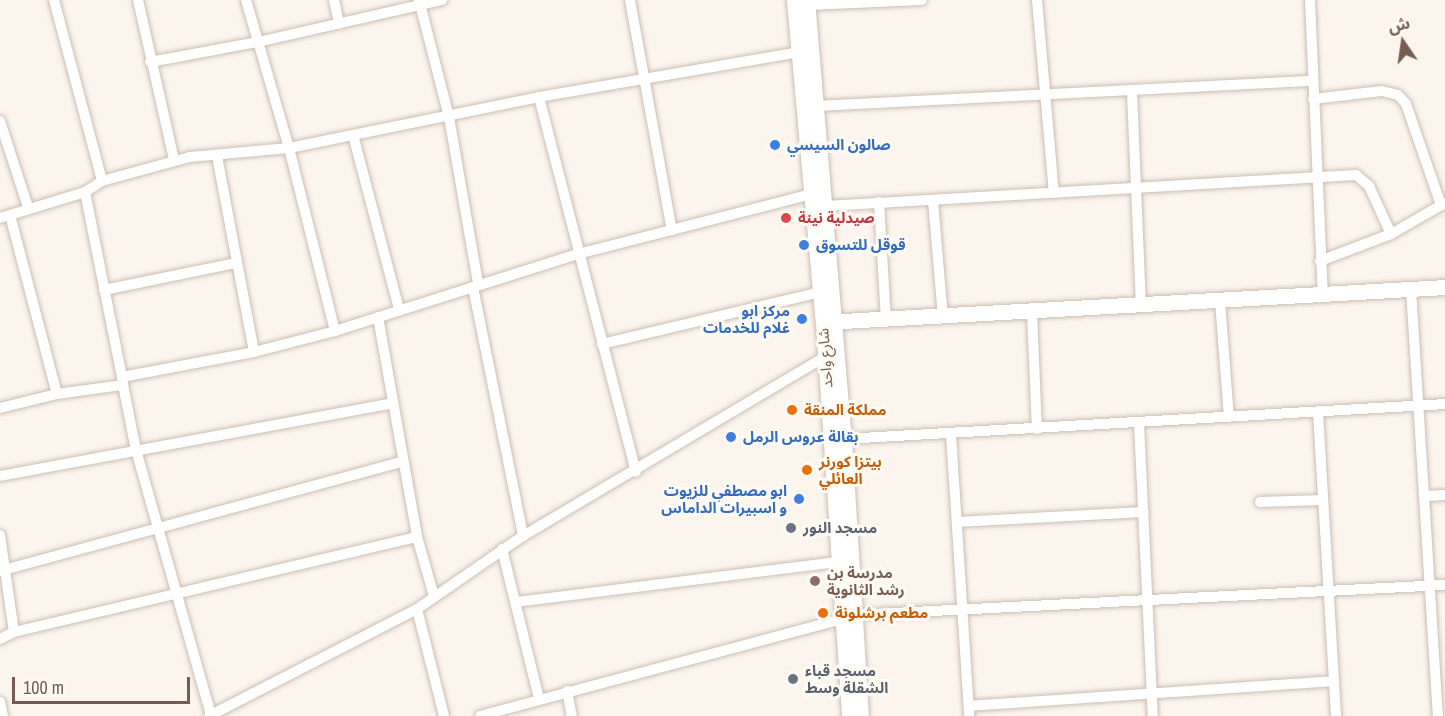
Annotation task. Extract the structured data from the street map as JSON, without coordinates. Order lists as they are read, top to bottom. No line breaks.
{"streets":{"street":["شارع واحد"]},"places":["صالون السيسي","صيدلية نينة","قوقل للتسوق","مركز ابو غلام للخدمات","مملكة المنقة","بقالة عروس الرمل","بيتزا كورنر العائلي","ابو مصطفي للزيوت و اسبيرات الداماس","مسجد النور","مدرسة بن رشد الثانوية","مطعم برشلونة","مسجد قباء الشقلة وسط"],"scale_bar":"100 m","north":"top"}
